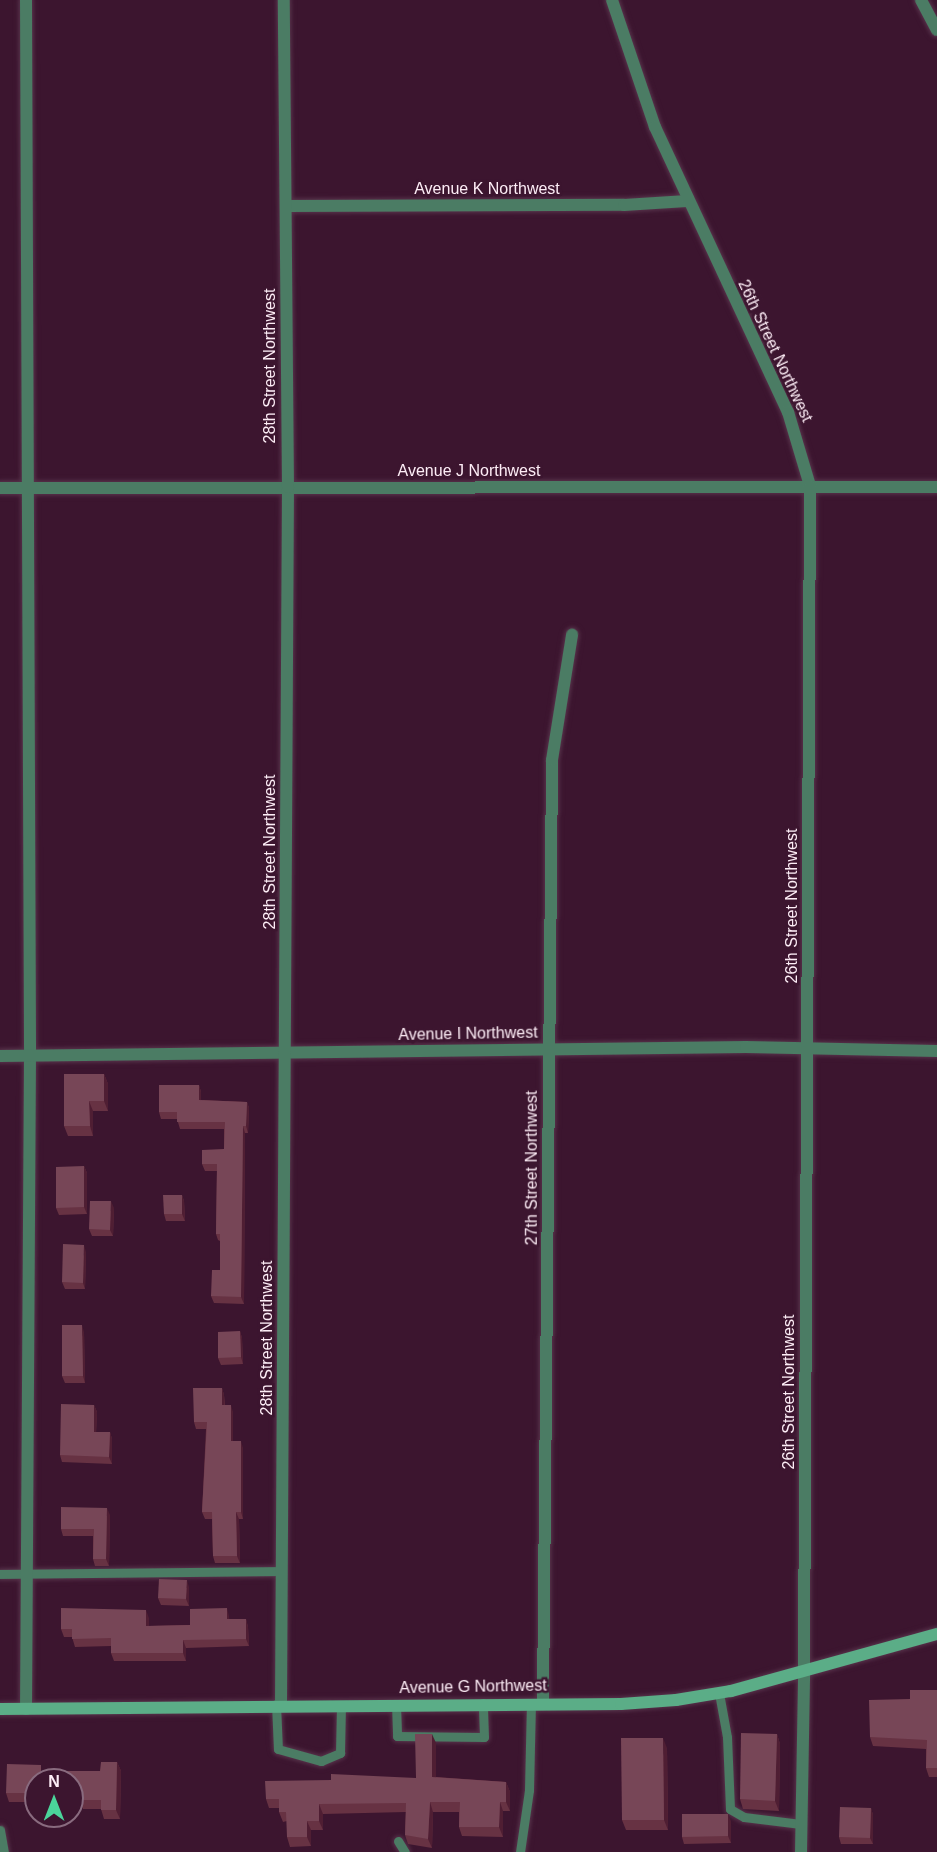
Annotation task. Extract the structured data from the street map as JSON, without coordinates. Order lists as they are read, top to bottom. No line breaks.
{"streets":{"main road":["Avenue G Northwest"],"street":["Avenue K Northwest","26th Street Northwest","28th Street Northwest","Avenue J Northwest","Avenue I Northwest","27th Street Northwest"]},"crossings":[["Avenue K Northwest","26th Street Northwest"],["Avenue K Northwest","28th Street Northwest"],["26th Street Northwest","Avenue J Northwest"],["26th Street Northwest","Avenue I Northwest"],["26th Street Northwest","Avenue G Northwest"],["28th Street Northwest","Avenue J Northwest"],["28th Street Northwest","Avenue I Northwest"],["28th Street Northwest","Avenue G Northwest"],["Avenue I Northwest","27th Street Northwest"],["27th Street Northwest","Avenue G Northwest"]],"north":"top"}
